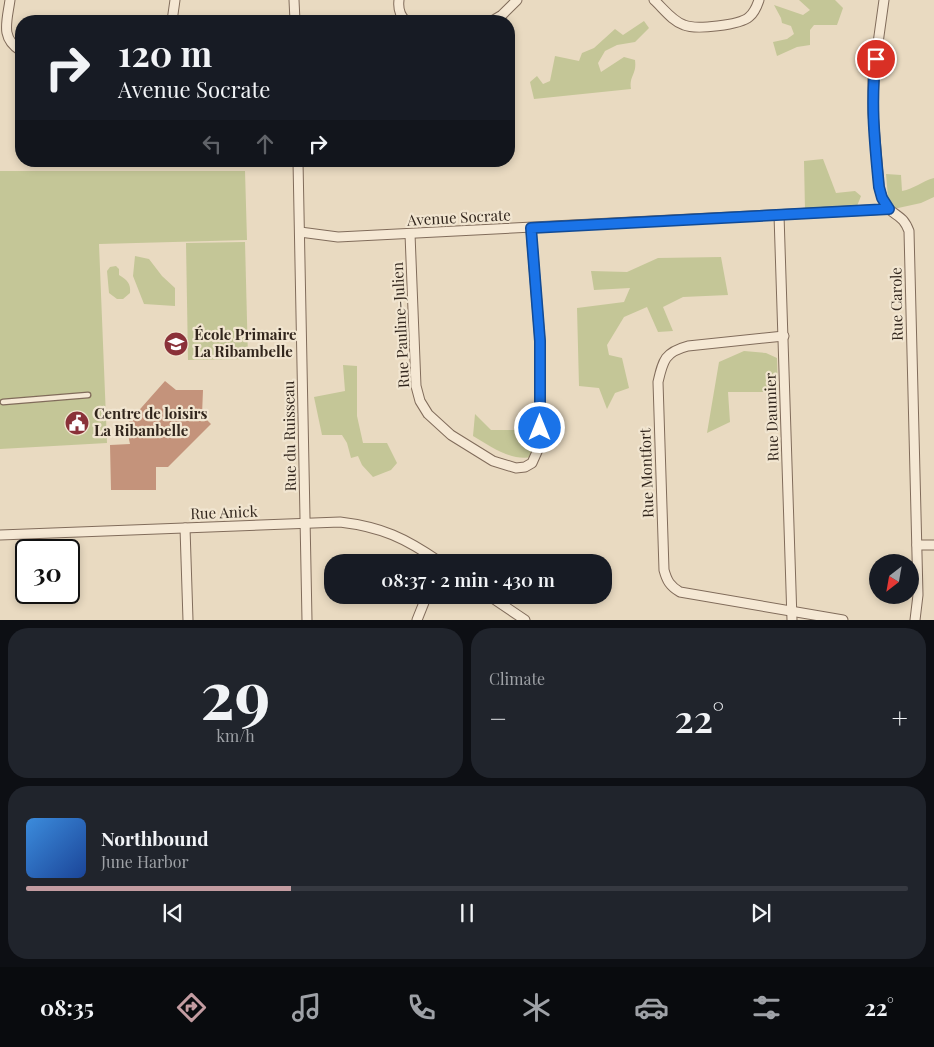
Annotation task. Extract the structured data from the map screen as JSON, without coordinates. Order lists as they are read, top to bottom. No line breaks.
{"streets":{"street":["Avenue Socrate","Rue Carole","Rue Pauline-Julien","Rue Daumier","Rue du Ruisseau","Rue Montfort","Rue Anick"]},"crossings":[["Avenue Socrate","Rue Carole"],["Avenue Socrate","Rue Pauline-Julien"],["Avenue Socrate","Rue Daumier"],["Avenue Socrate","Rue du Ruisseau"],["Rue Daumier","Rue Montfort"],["Rue du Ruisseau","Rue Anick"]],"places":{"school or university":["École Primaire La Ribambelle"],"public building":["Centre de loisirs La Ribanbelle"]},"north":"bottom left","page":{"turn":["120 m","Avenue Socrate"],"limit":"30","trip":"08:37 · 2 min · 430 m","tile":[["29","km/h"],"Climate"],"heat":["−","22°","+"],"song":["Northbound","June Harbor"],"tabs":["08:35","22°"]}}
